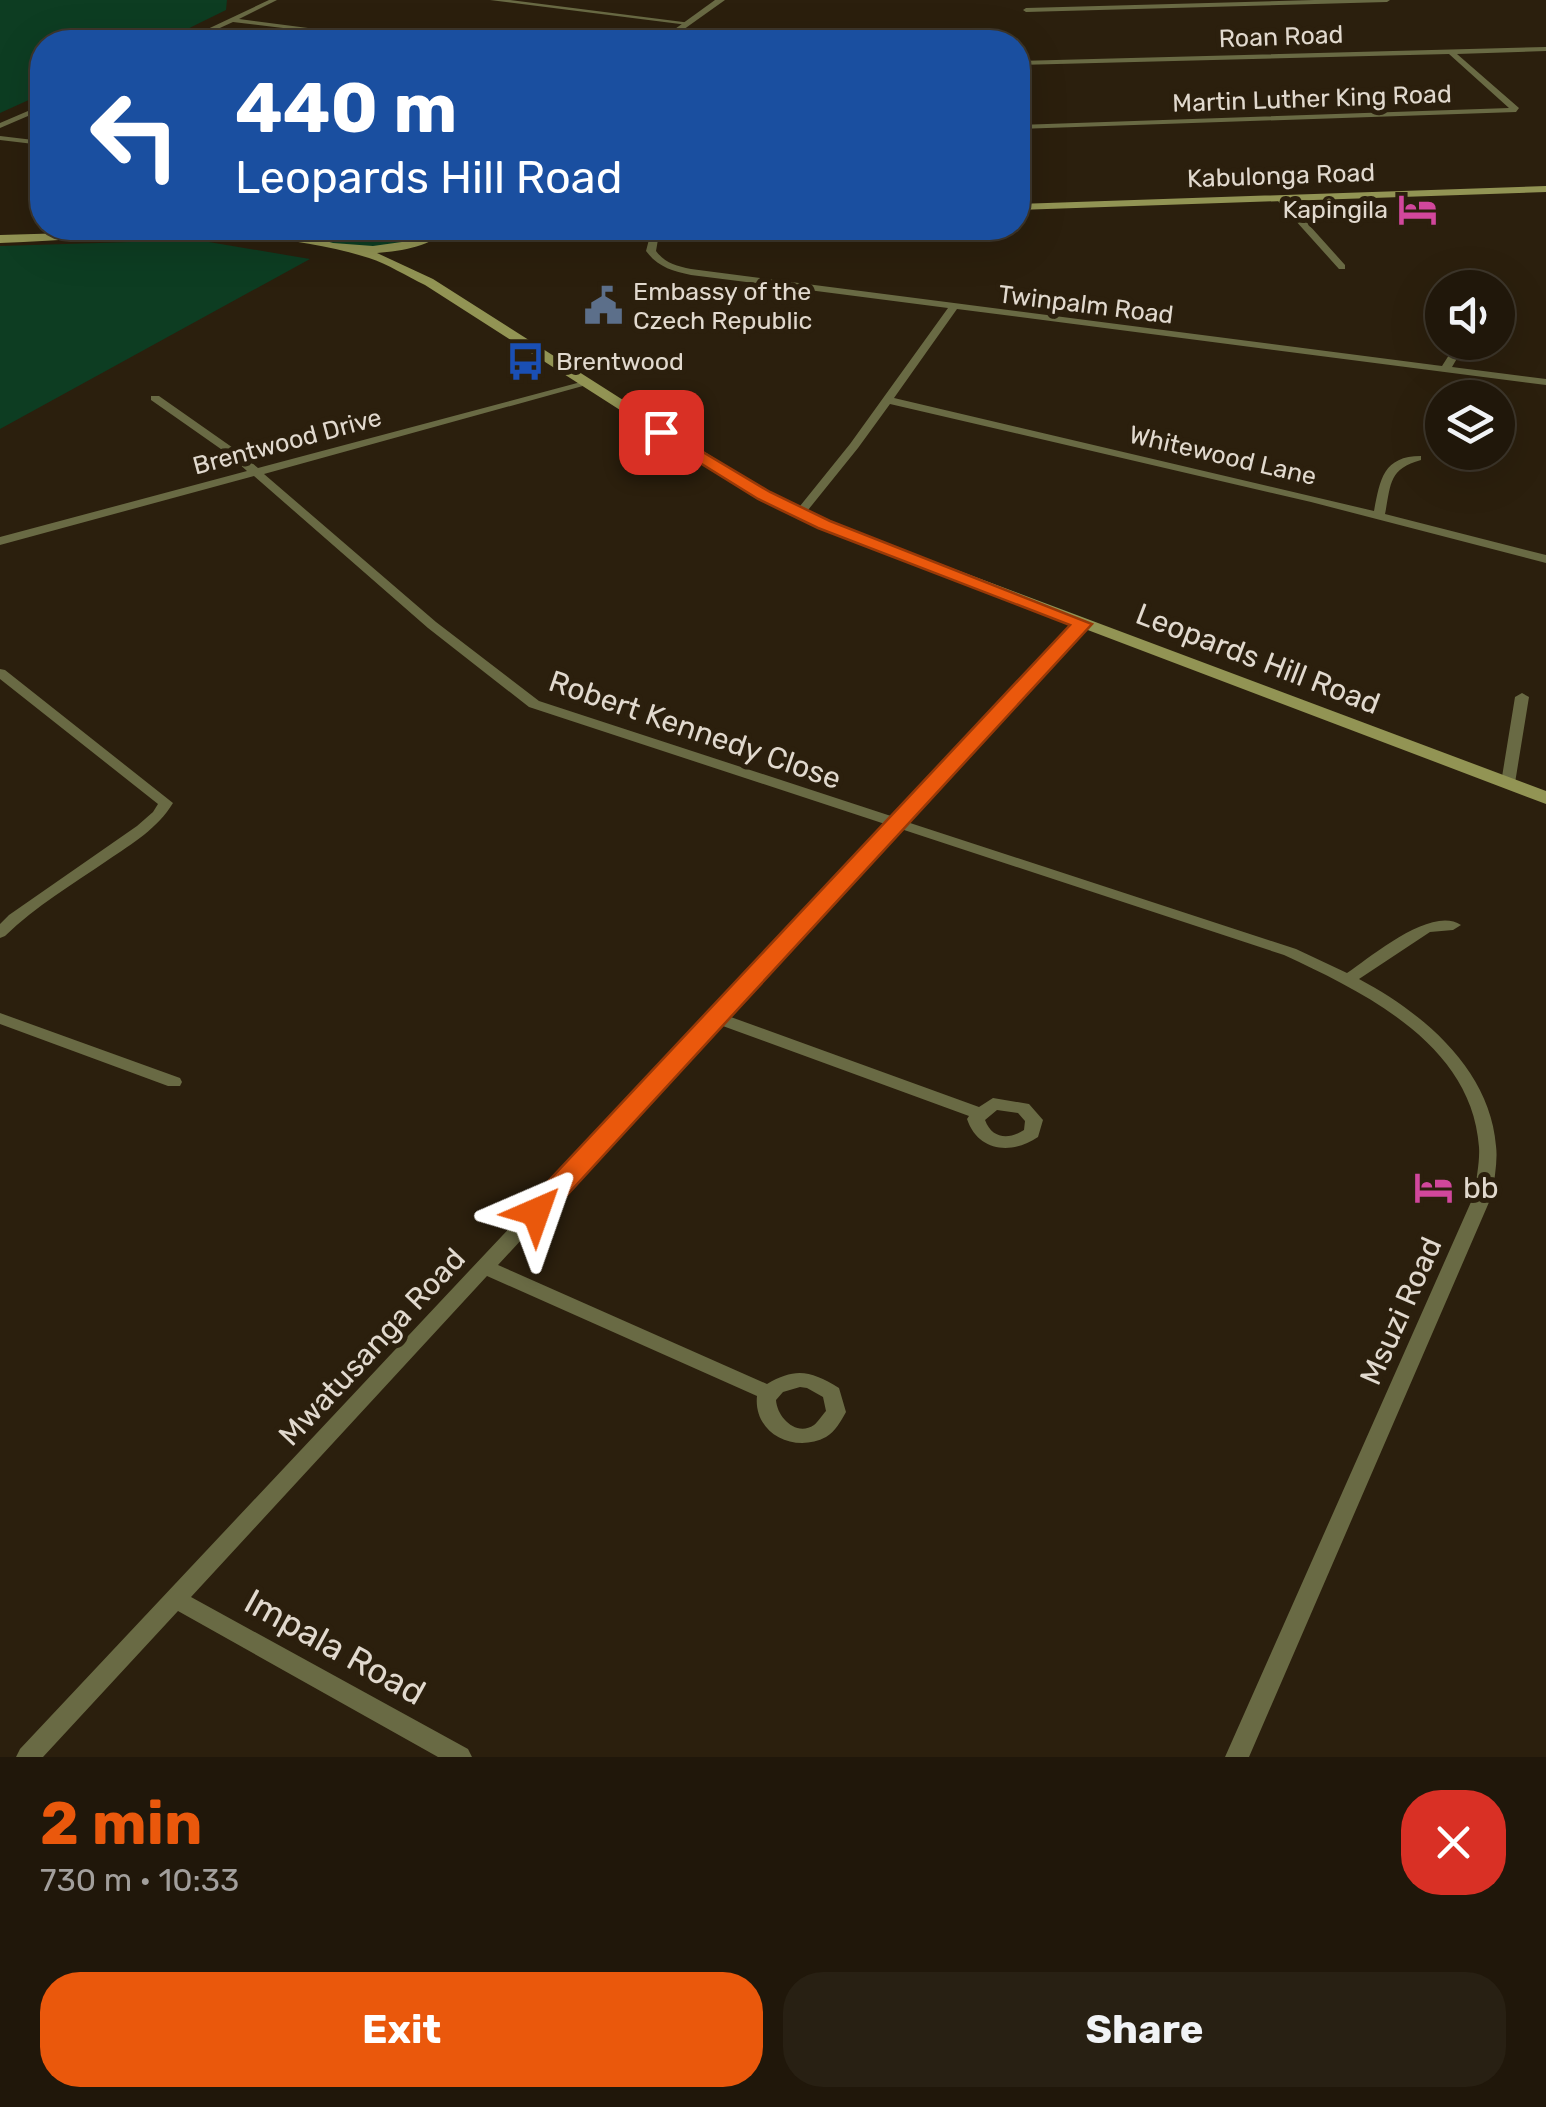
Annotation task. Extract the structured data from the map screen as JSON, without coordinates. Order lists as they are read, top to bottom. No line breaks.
{"streets":{"main road":["Kabulonga Road","Leopards Hill Road"],"street":["Roan Road","Martin Luther King Road","Twinpalm Road","Brentwood Drive","Whitewood Lane","Robert Kennedy Close","Msuzi Road","Mwatusanga Road","Impala Road"]},"crossings":[["Roan Road","Martin Luther King Road"],["Brentwood Drive","Leopards Hill Road"],["Brentwood Drive","Robert Kennedy Close"],["Leopards Hill Road","Mwatusanga Road"],["Robert Kennedy Close","Msuzi Road"],["Robert Kennedy Close","Mwatusanga Road"],["Msuzi Road","Mwatusanga Road"],["Mwatusanga Road","Impala Road"]],"places":{"hotel":["Kapingila","bb"],"public building":["Embassy of the Czech Republic"],"bus stop":["Brentwood"]},"page":{"turn":["440 m","Leopards Hill Road"],"heading":["2 min","730 m · 10:33"],"buttons":["Exit","Share"]}}
